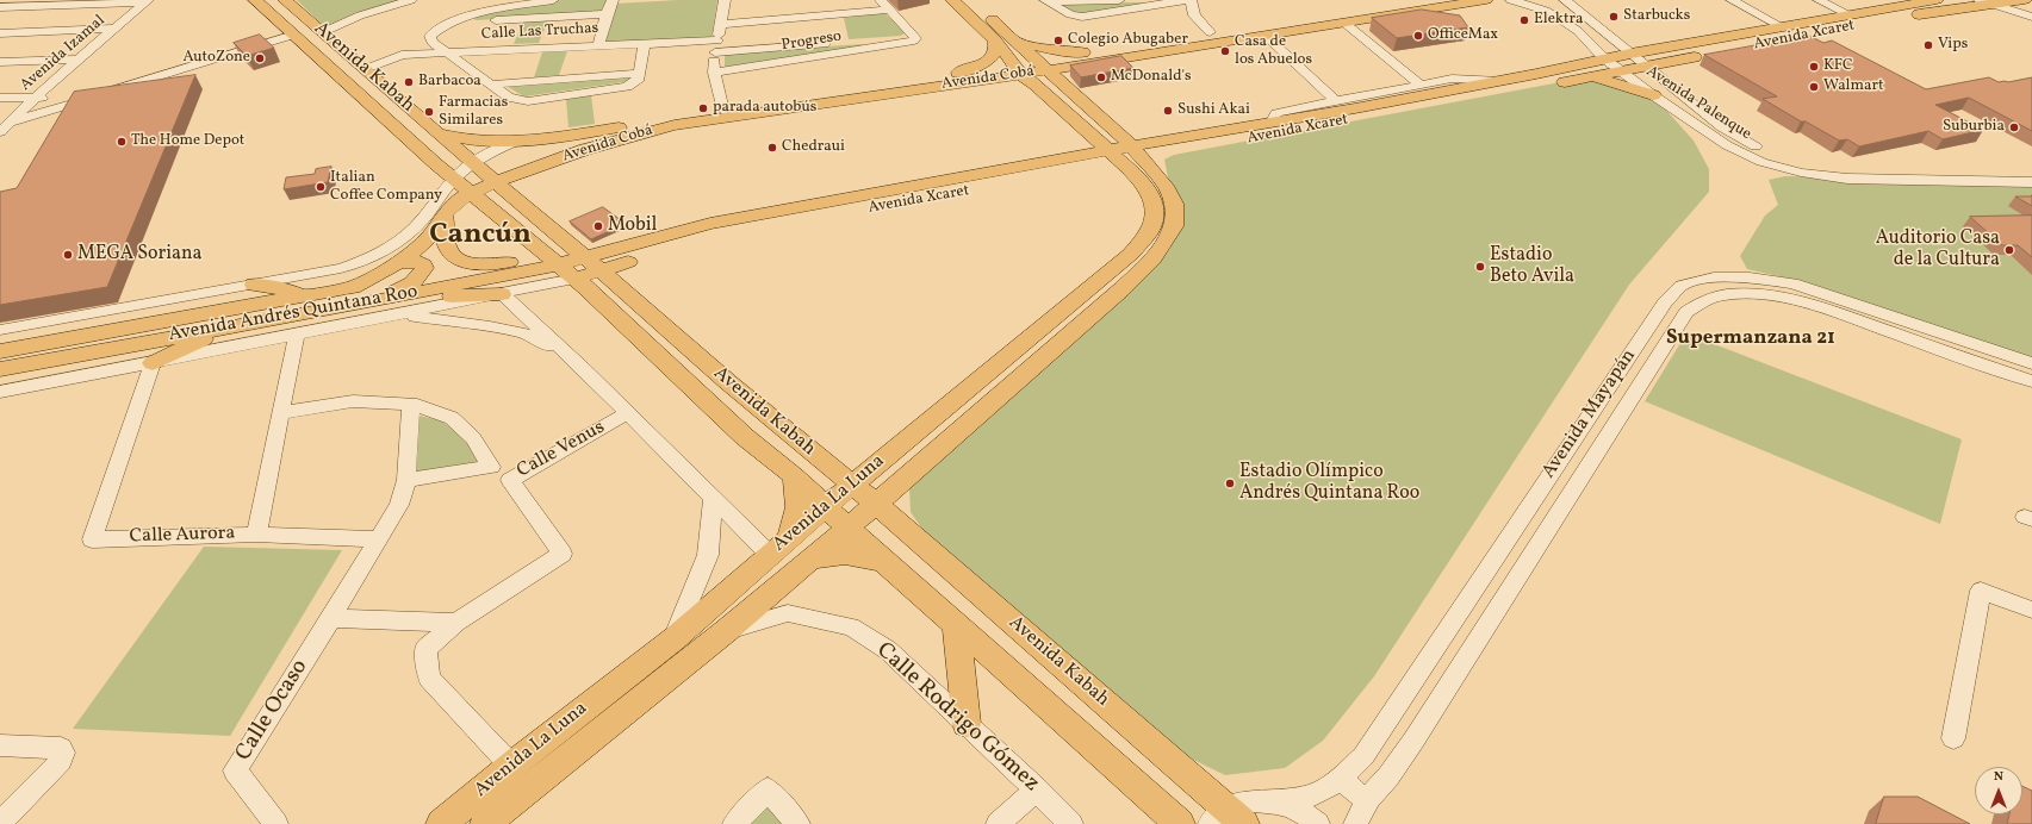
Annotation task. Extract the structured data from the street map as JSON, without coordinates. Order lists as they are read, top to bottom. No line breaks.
{"streets":{"main road":["Avenida Xcaret","Avenida Kabah","Avenida Cobá","Avenida Andrés Quintana Roo","Avenida La Luna"],"street":["Calle Las Truchas","Progreso","Avenida Izamal","Avenida Palenque","Avenida Mayapán","Calle Venus","Calle Aurora","Calle Ocaso","Calle Rodrigo Gómez"]},"crossings":[["Calle Las Truchas","Progreso"],["Calle Las Truchas","Avenida Kabah"],["Avenida Xcaret","Avenida Kabah"],["Avenida Xcaret","Avenida Palenque"],["Avenida Xcaret","Avenida Andrés Quintana Roo"],["Avenida Xcaret","Avenida La Luna"],["Avenida Kabah","Avenida Cobá"],["Avenida Kabah","Avenida Andrés Quintana Roo"],["Avenida Kabah","Avenida La Luna"],["Avenida Cobá","Avenida Andrés Quintana Roo"],["Avenida Andrés Quintana Roo","Calle Aurora"],["Avenida La Luna","Calle Rodrigo Gómez"]],"districts":["Cancún","Supermanzana 21"],"places":["Starbucks","Elektra","OfficeMax","Colegio Abugaber","Vips","Casa de los Abuelos","AutoZone","KFC","McDonald's","Barbacoa","Walmart","parada autobús","Sushi Akai","Farmacias Similares","Suburbia","The Home Depot","Chedraui","Italian Coffee Company","Mobil","Auditorio Casa de la Cultura","MEGA Soriana","Estadio Beto Avila","Estadio Olímpico Andrés Quintana Roo"],"north":"top"}
